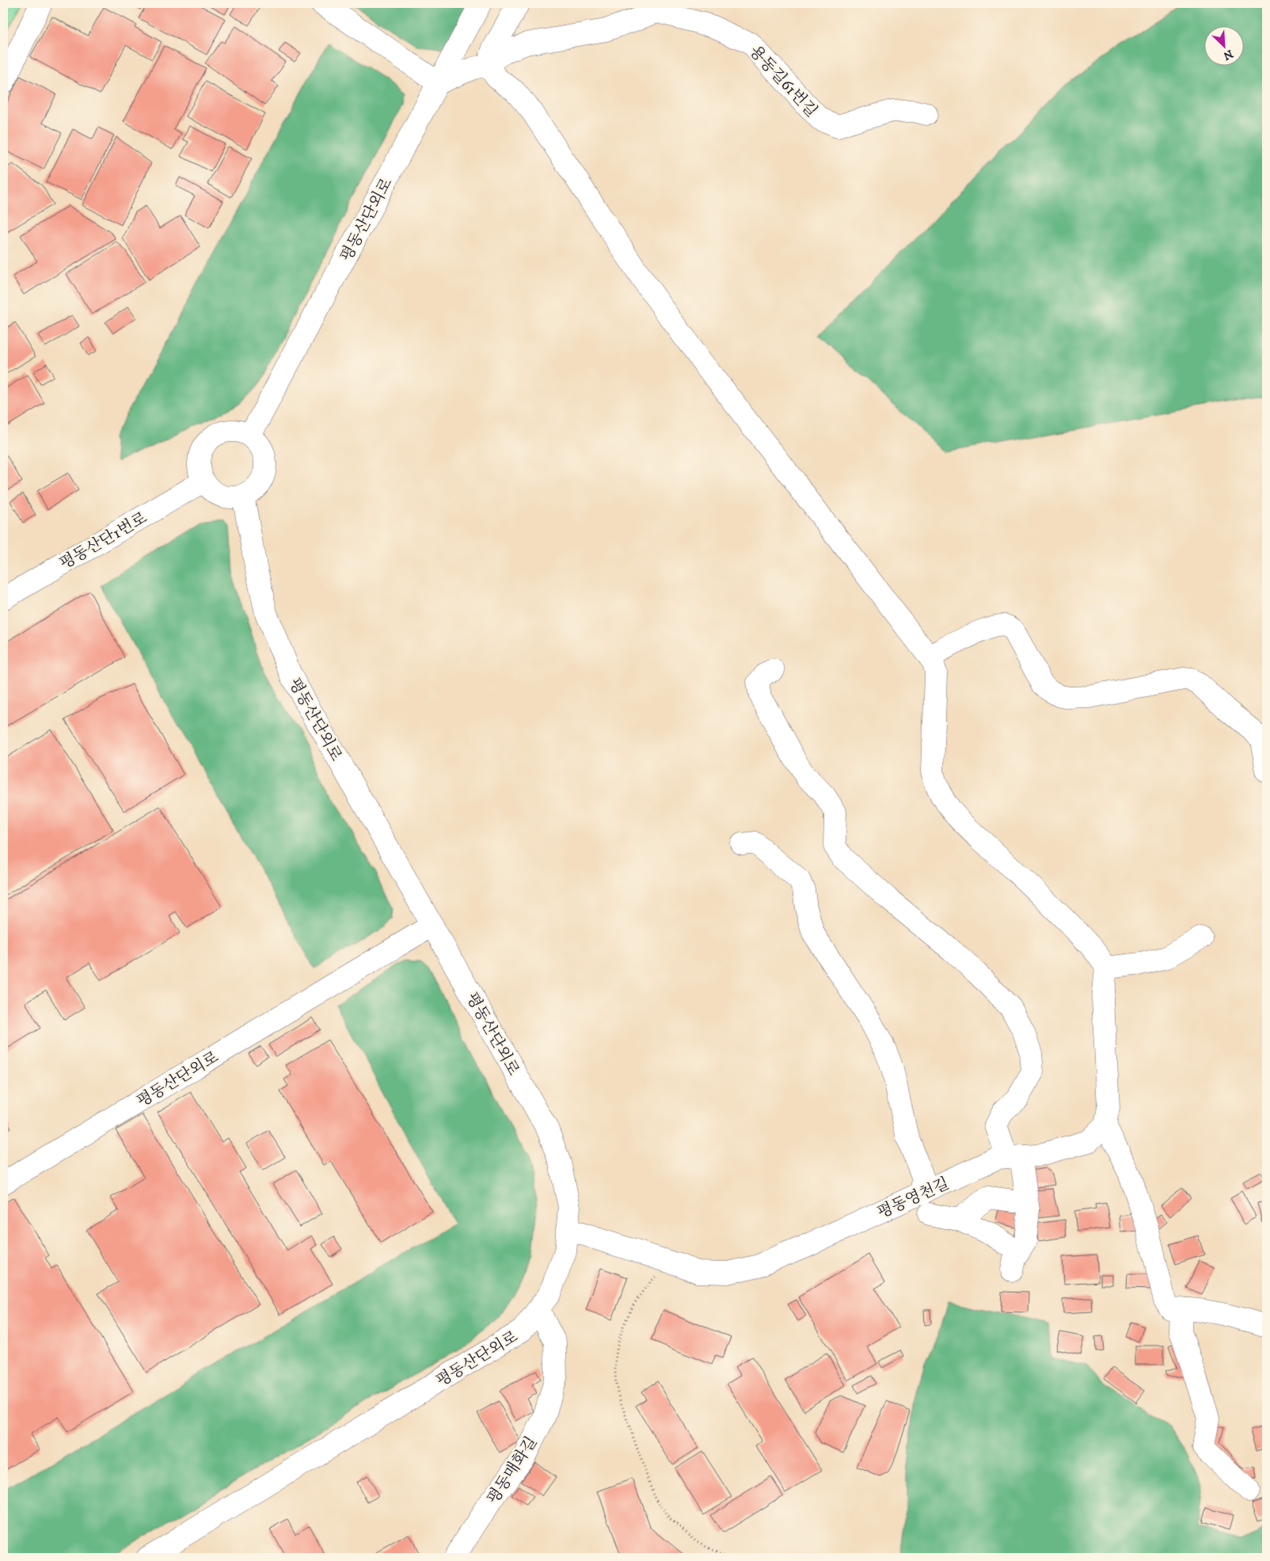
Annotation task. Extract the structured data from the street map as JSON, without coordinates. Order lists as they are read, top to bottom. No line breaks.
{"streets":{"street":["용동길61번길","평동산단외로","평동산단1번로","평동영천길","평동매화길"]},"crossings":[["평동산단외로","평동산단1번로"],["평동산단외로","평동영천길"],["평동산단외로","평동매화길"]],"north":"bottom right"}
